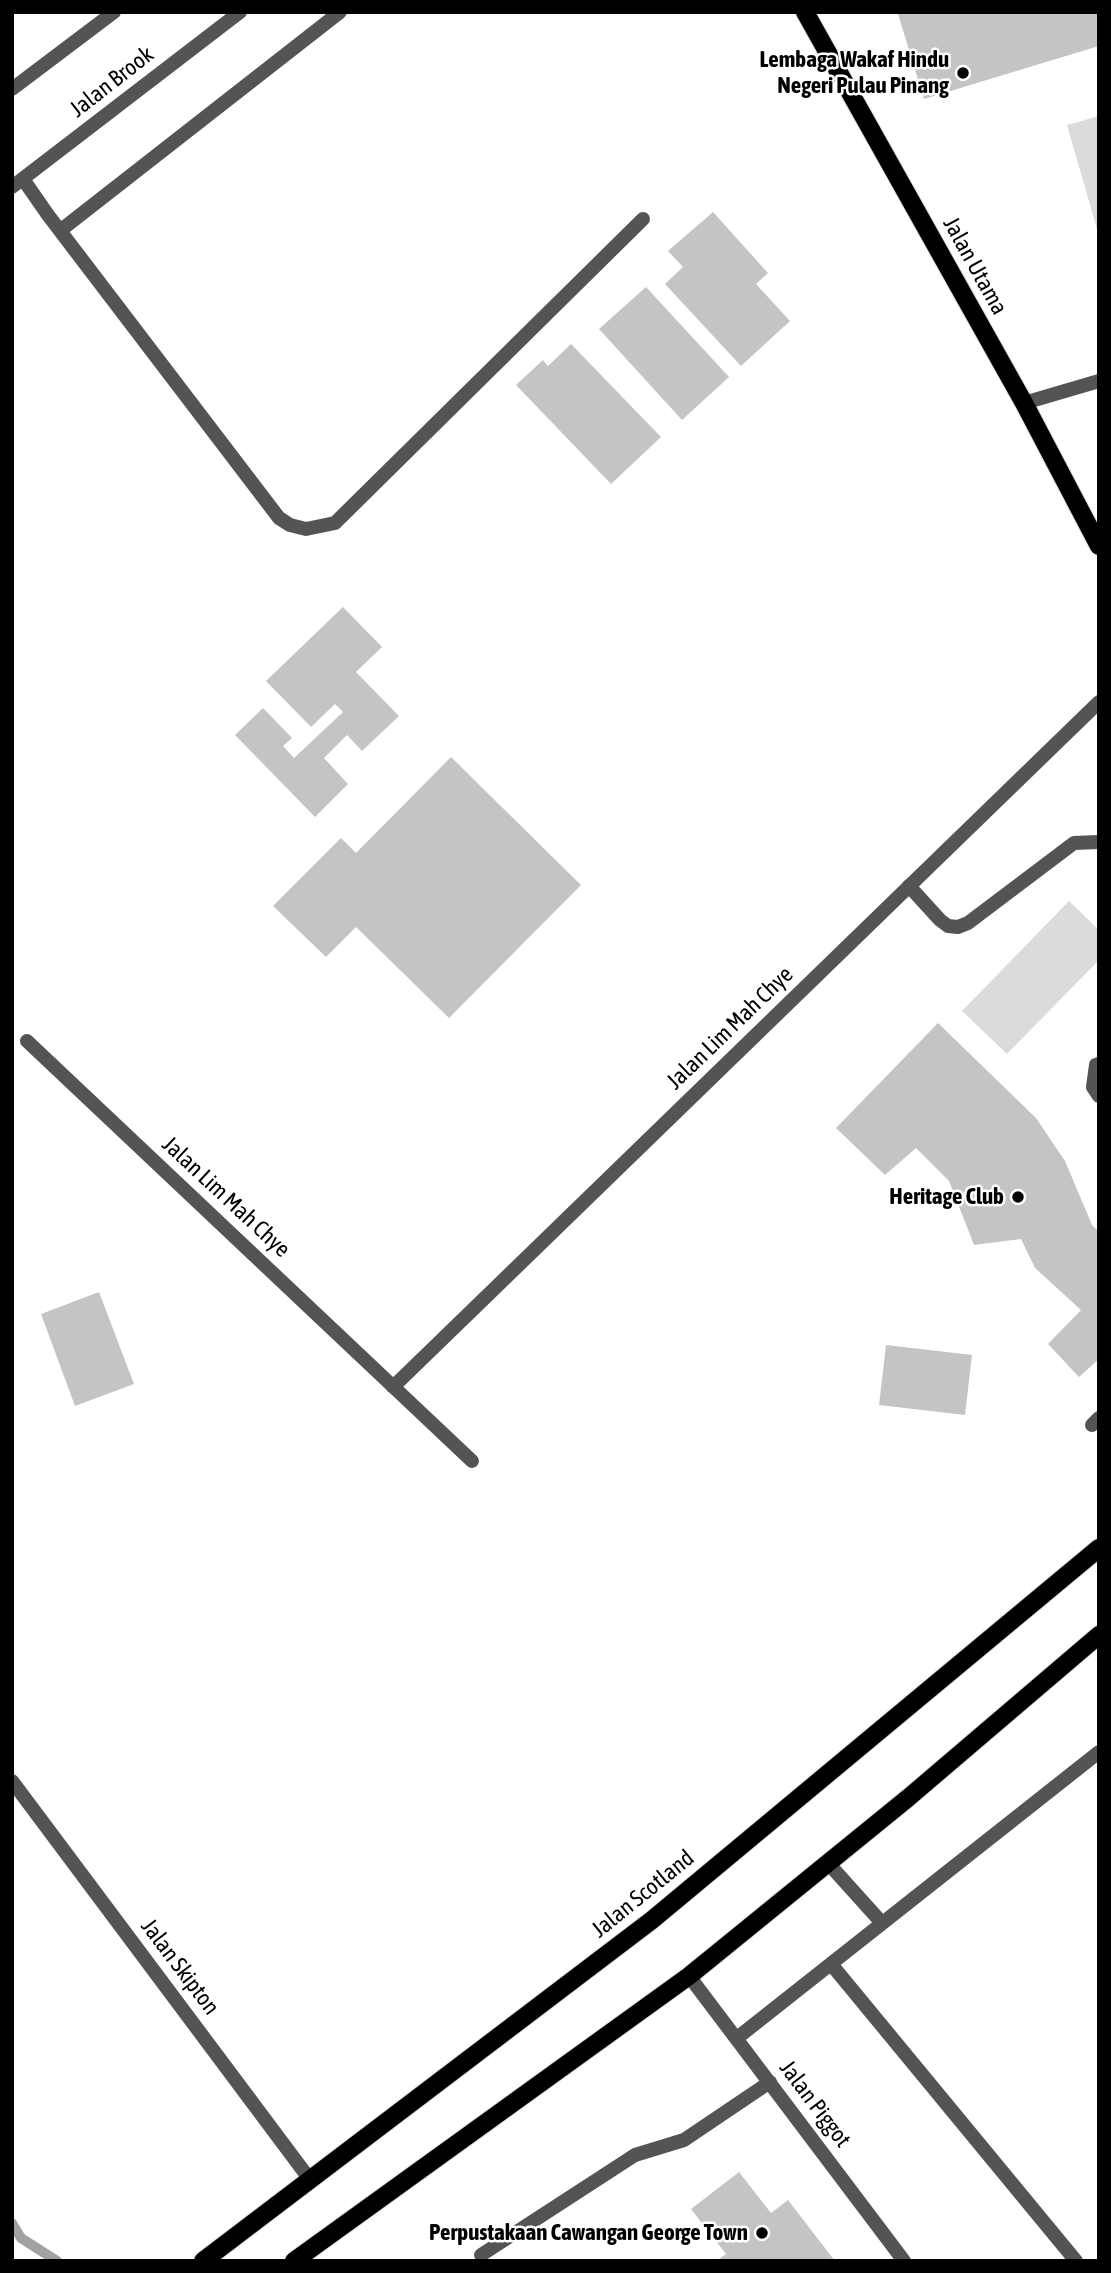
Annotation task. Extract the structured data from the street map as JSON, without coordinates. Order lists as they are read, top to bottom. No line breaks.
{"streets":{"main road":["Jalan Utama","Jalan Scotland"],"street":["Jalan Brook","Jalan Lim Mah Chye","Jalan Skipton","Jalan Piggot"]},"crossings":[["Jalan Scotland","Jalan Skipton"]],"places":["Lembaga Wakaf Hindu Negeri Pulau Pinang","Heritage Club","Perpustakaan Cawangan George Town"]}
